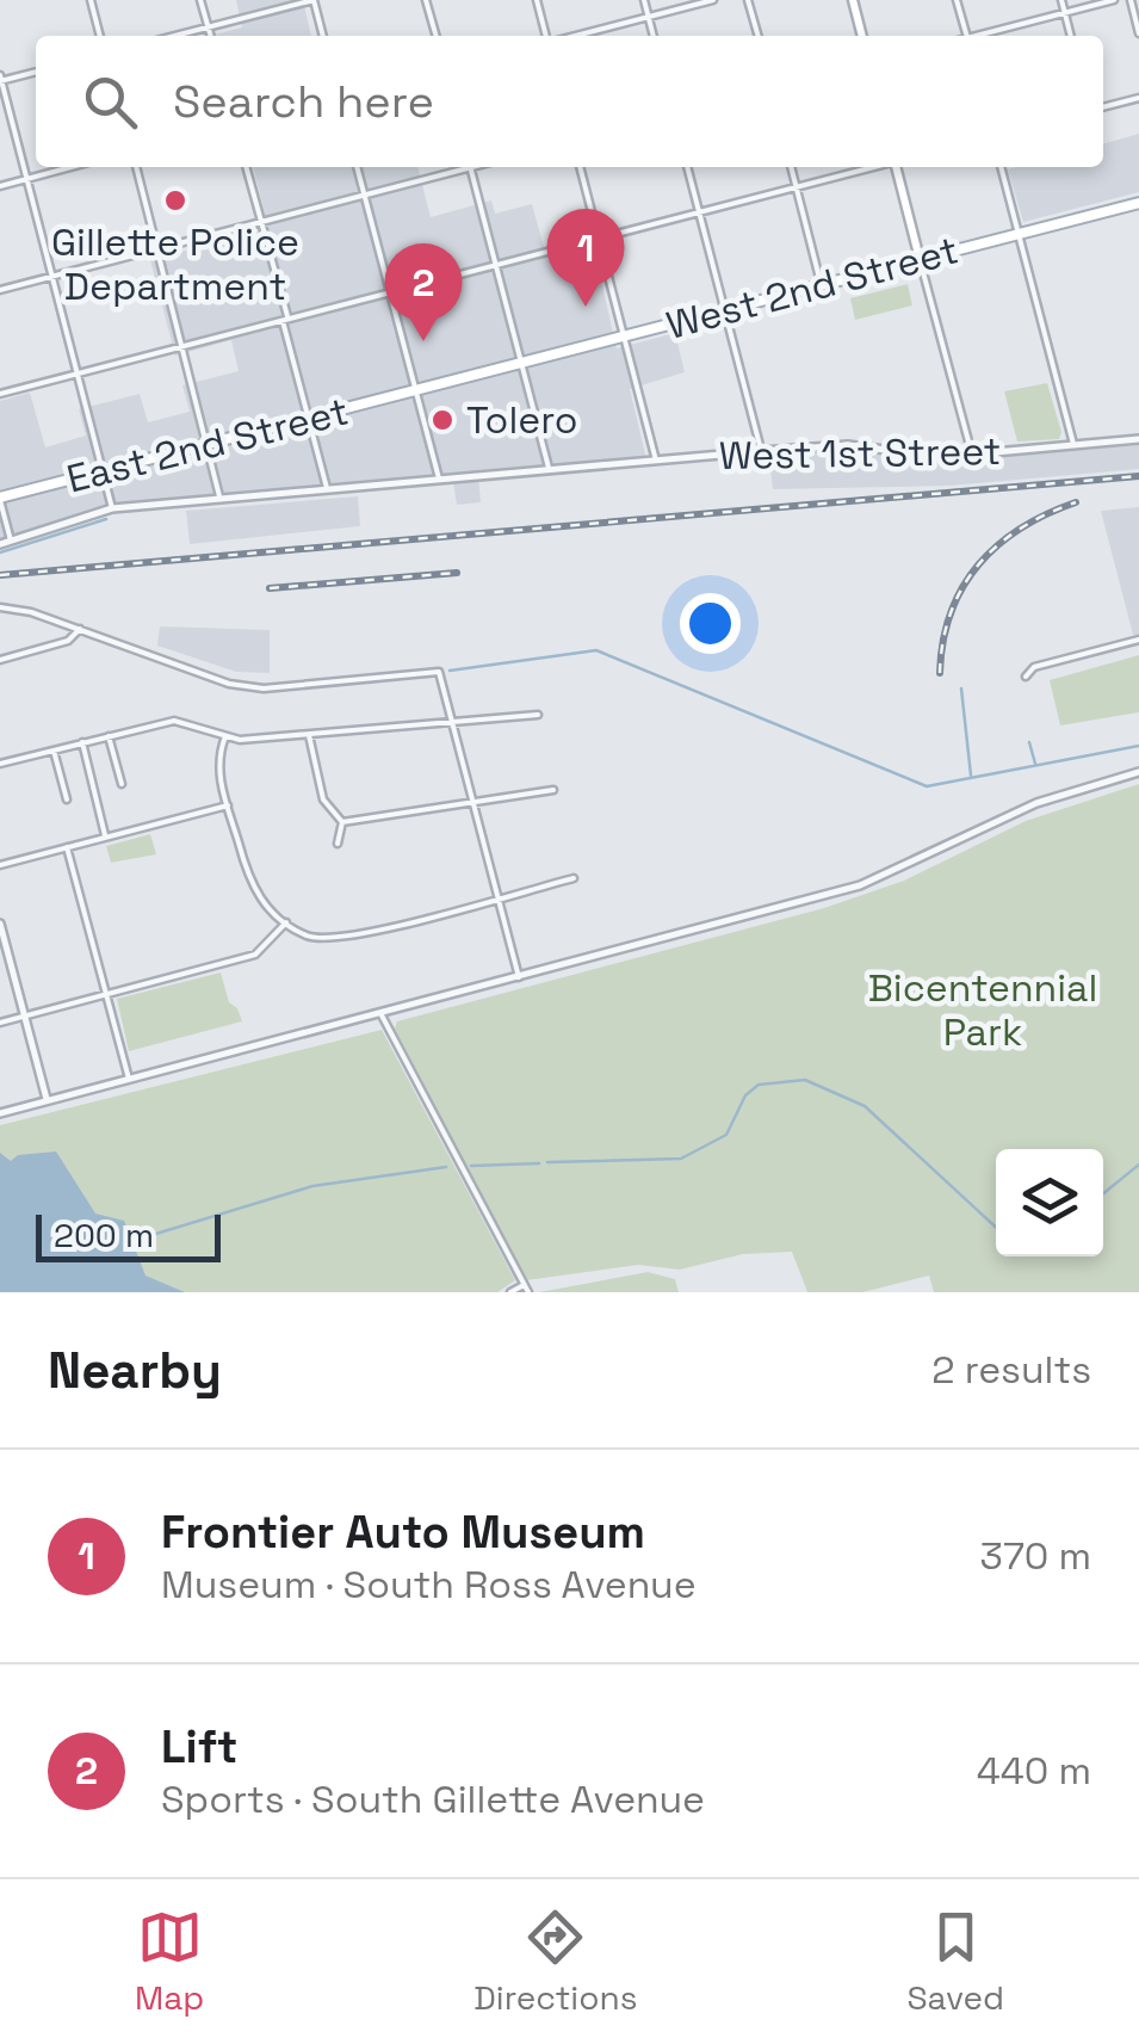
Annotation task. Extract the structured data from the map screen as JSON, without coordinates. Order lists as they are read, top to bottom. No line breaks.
{"streets":{"main road":["West 2nd Street","East 2nd Street"],"street":["West 1st Street"]},"crossings":[["West 2nd Street","East 2nd Street"]],"parks":["Bicentennial Park"],"places":["Gillette Police Department","Tolero"],"scale_bar":"200 m","page":{"search":"Search here","pins":["1","2"],"scale":"200 m","heading":["Nearby","2 results"],"list":[{"mark":"1","name":"Frontier Auto Museum","note":"Museum · South Ross Avenue","value":"370 m"},{"mark":"2","name":"Lift","note":"Sports · South Gillette Avenue","value":"440 m"}],"nav":["Map","Directions","Saved"]}}
